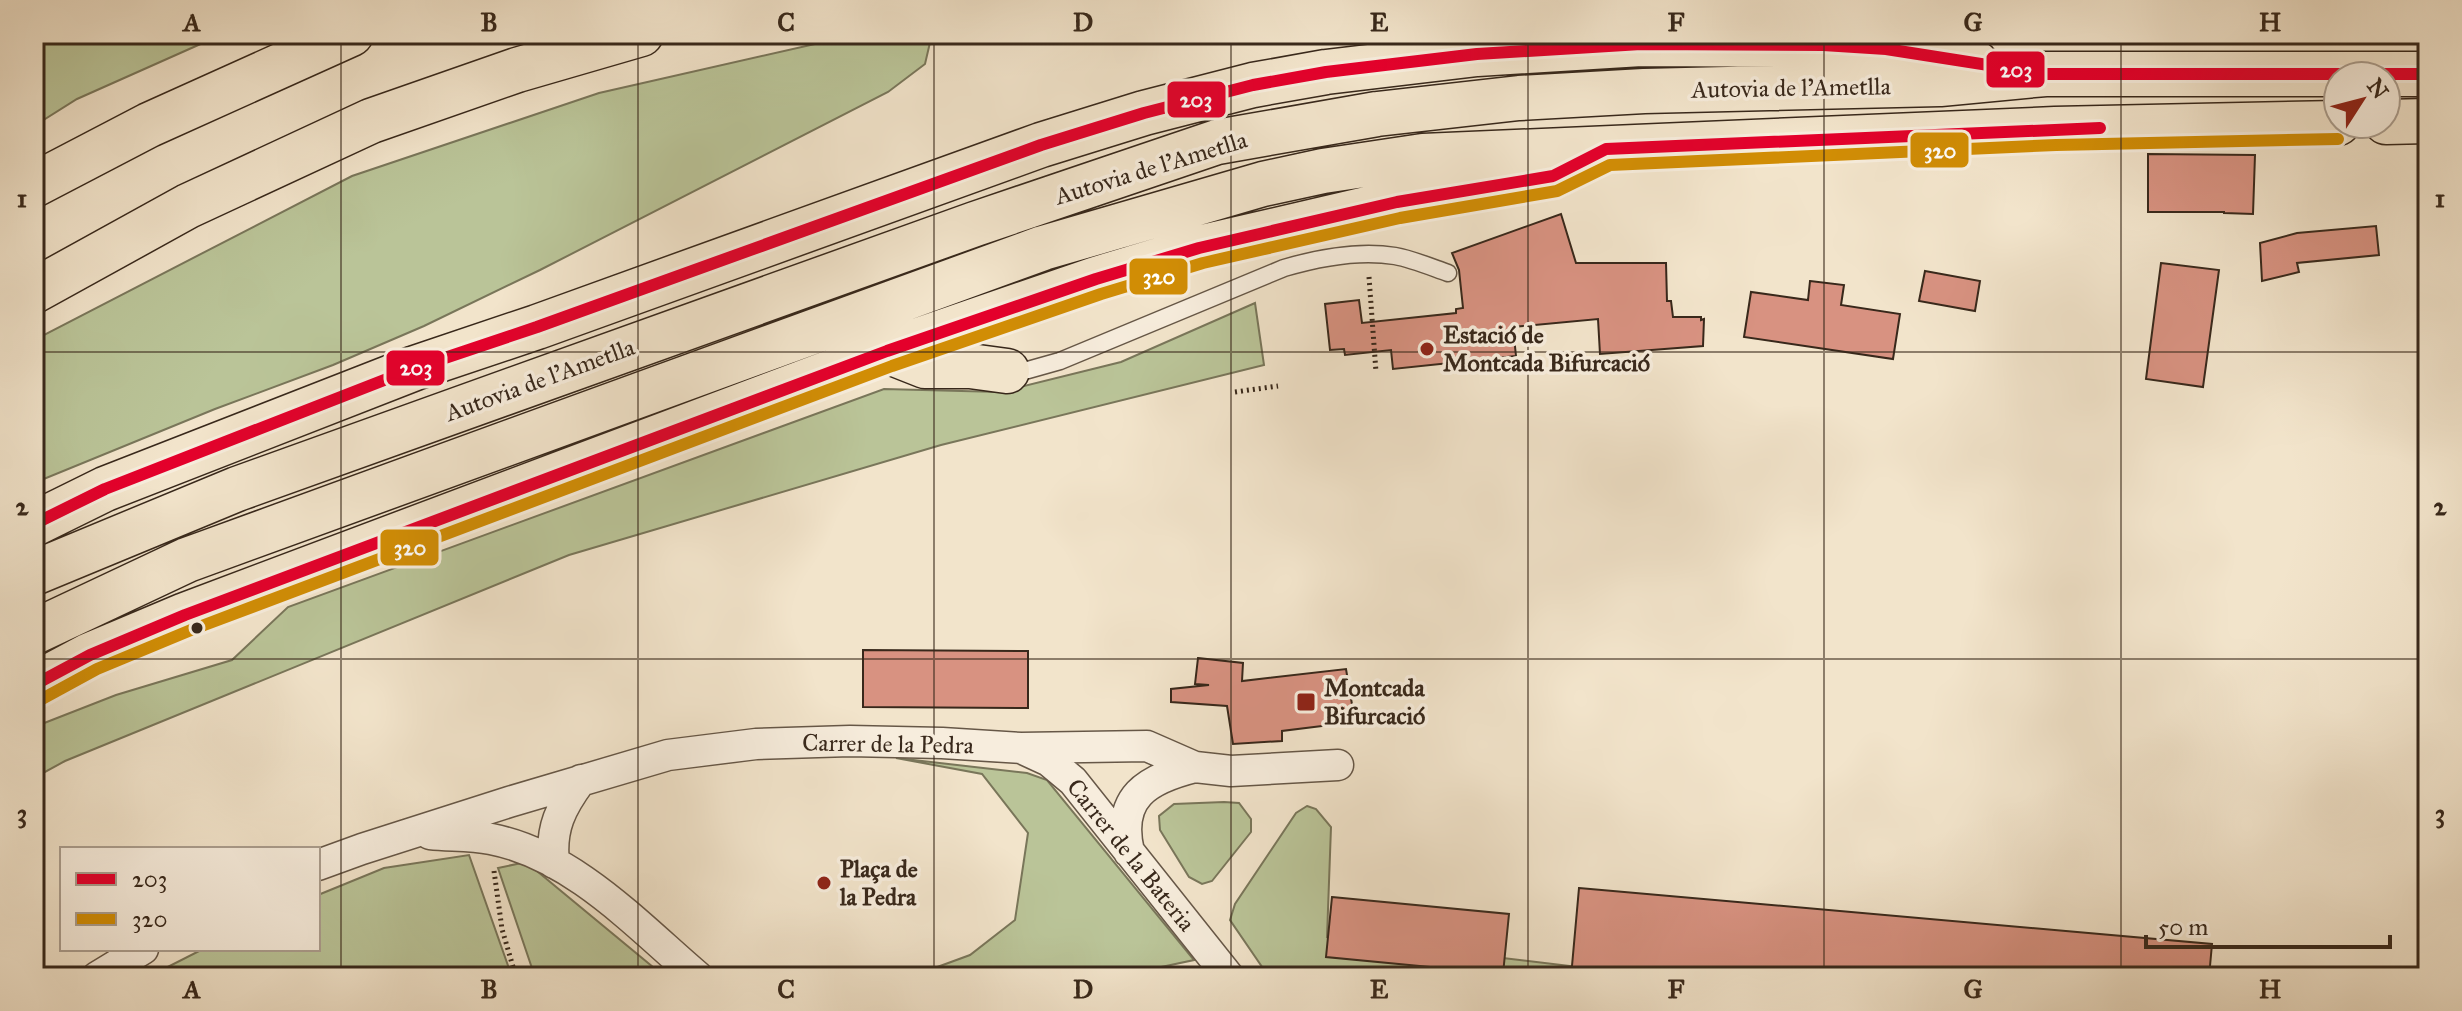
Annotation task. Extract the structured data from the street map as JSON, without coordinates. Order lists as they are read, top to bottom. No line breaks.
{"streets":{"highway":["Autovia de l'Ametlla"],"street":["Carrer de la Pedra","Carrer de la Bateria"]},"crossings":[["Carrer de la Pedra","Carrer de la Bateria"]],"places":{"other":["Estació de Montcada Bifurcació","Plaça de la Pedra"],"transit":["Montcada Bifurcació"]},"lines":["transit line 203","transit line 320"],"legend":["203","320"],"scale_bar":"50 m","north":"top right","grid":{"columns":["A","B","C","D","E","F","G","H"],"rows":["1","2","3"]}}
